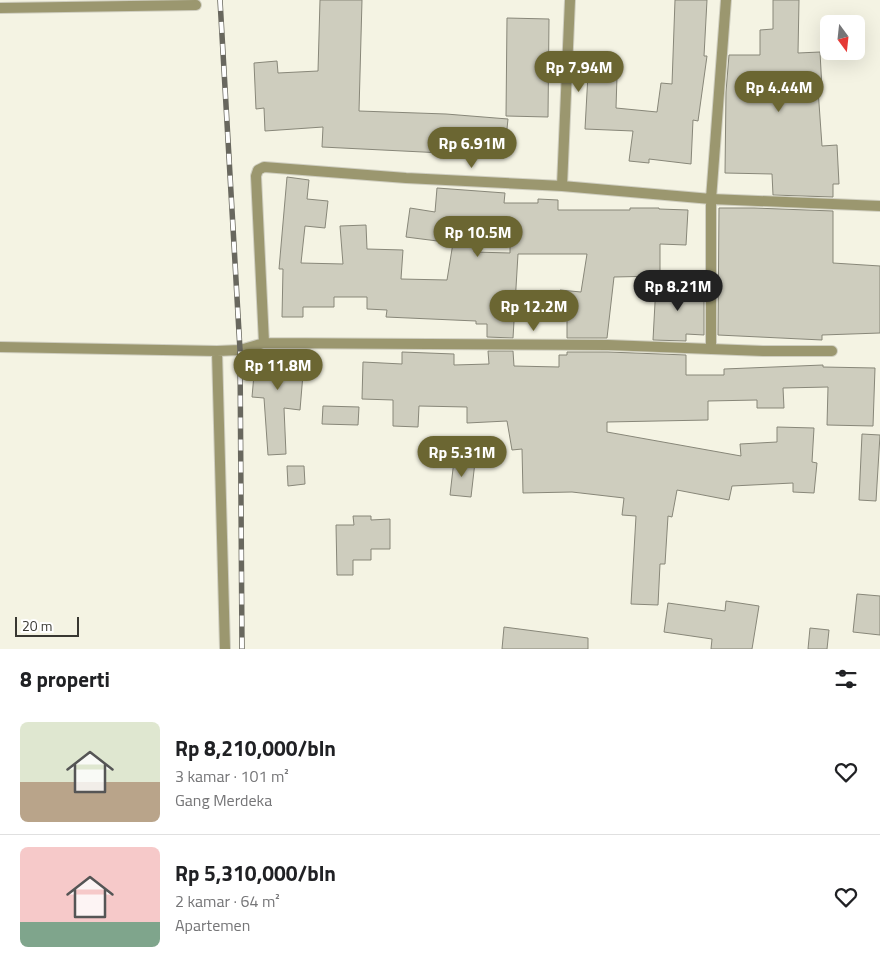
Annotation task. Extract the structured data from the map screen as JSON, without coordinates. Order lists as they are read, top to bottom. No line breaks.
{"scale_bar":"20 m","north":"bottom","page":{"price":["Rp 7.94M","Rp 4.44M","Rp 6.91M","Rp 10.5M","Rp 8.21M","Rp 12.2M","Rp 11.8M","Rp 5.31M"],"scale":"20 m","heading":"8 properti","list":[{"name":"Rp 8,210,000/bln","note":"3 kamar · 101 m² · Gang Merdeka"},{"name":"Rp 5,310,000/bln","note":"2 kamar · 64 m² · Apartemen"}]}}
